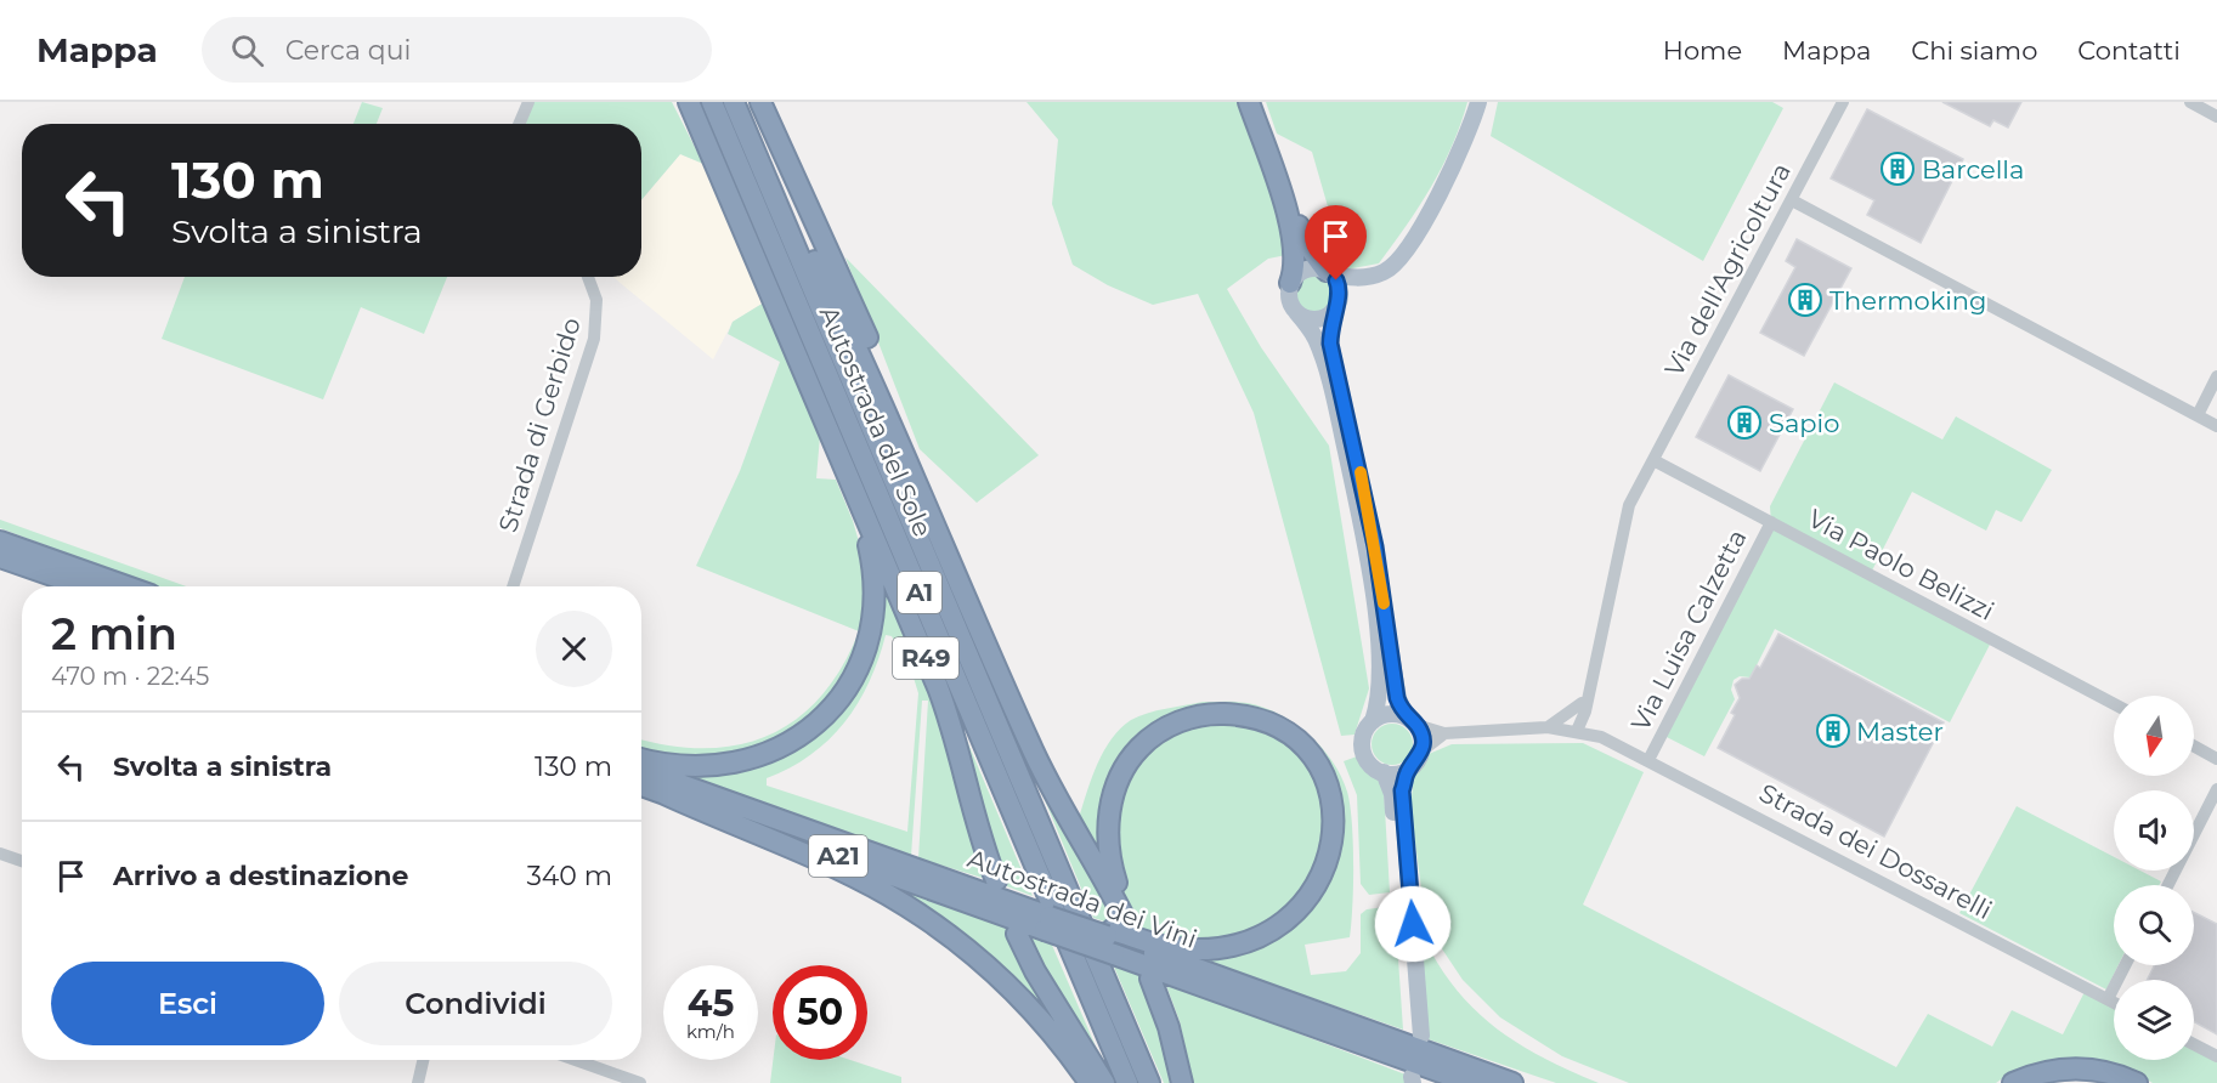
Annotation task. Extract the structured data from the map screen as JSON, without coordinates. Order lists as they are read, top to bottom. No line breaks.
{"streets":{"highway":["Autostrada del Sole","A1","R49","A21","Autostrada dei Vini"],"street":["Via dell'Agricoltura","Strada di Gerbido","Via Paolo Belizzi","Via Luisa Calzetta","Strada dei Dossarelli"]},"crossings":[["Via dell'Agricoltura","Via Paolo Belizzi"],["Autostrada del Sole","R49"],["Via Paolo Belizzi","Via Luisa Calzetta"],["Via Luisa Calzetta","Strada dei Dossarelli"],["R49","Autostrada dei Vini"]],"places":{"building":["Barcella","Thermoking","Sapio","Master"]},"north":"bottom","page":{"header":"Mappa","search":"Cerca qui","nav":["Home","Mappa","Chi siamo","Contatti"],"turn":["130 m","Svolta a sinistra"],"heading":["2 min","470 m · 22:45"],"list":[{"name":"Svolta a sinistra","value":"130 m"},{"name":"Arrivo a destinazione","value":"340 m"}],"buttons":["Esci","Condividi"],"speed":"45 km/h","limit":"50"}}
